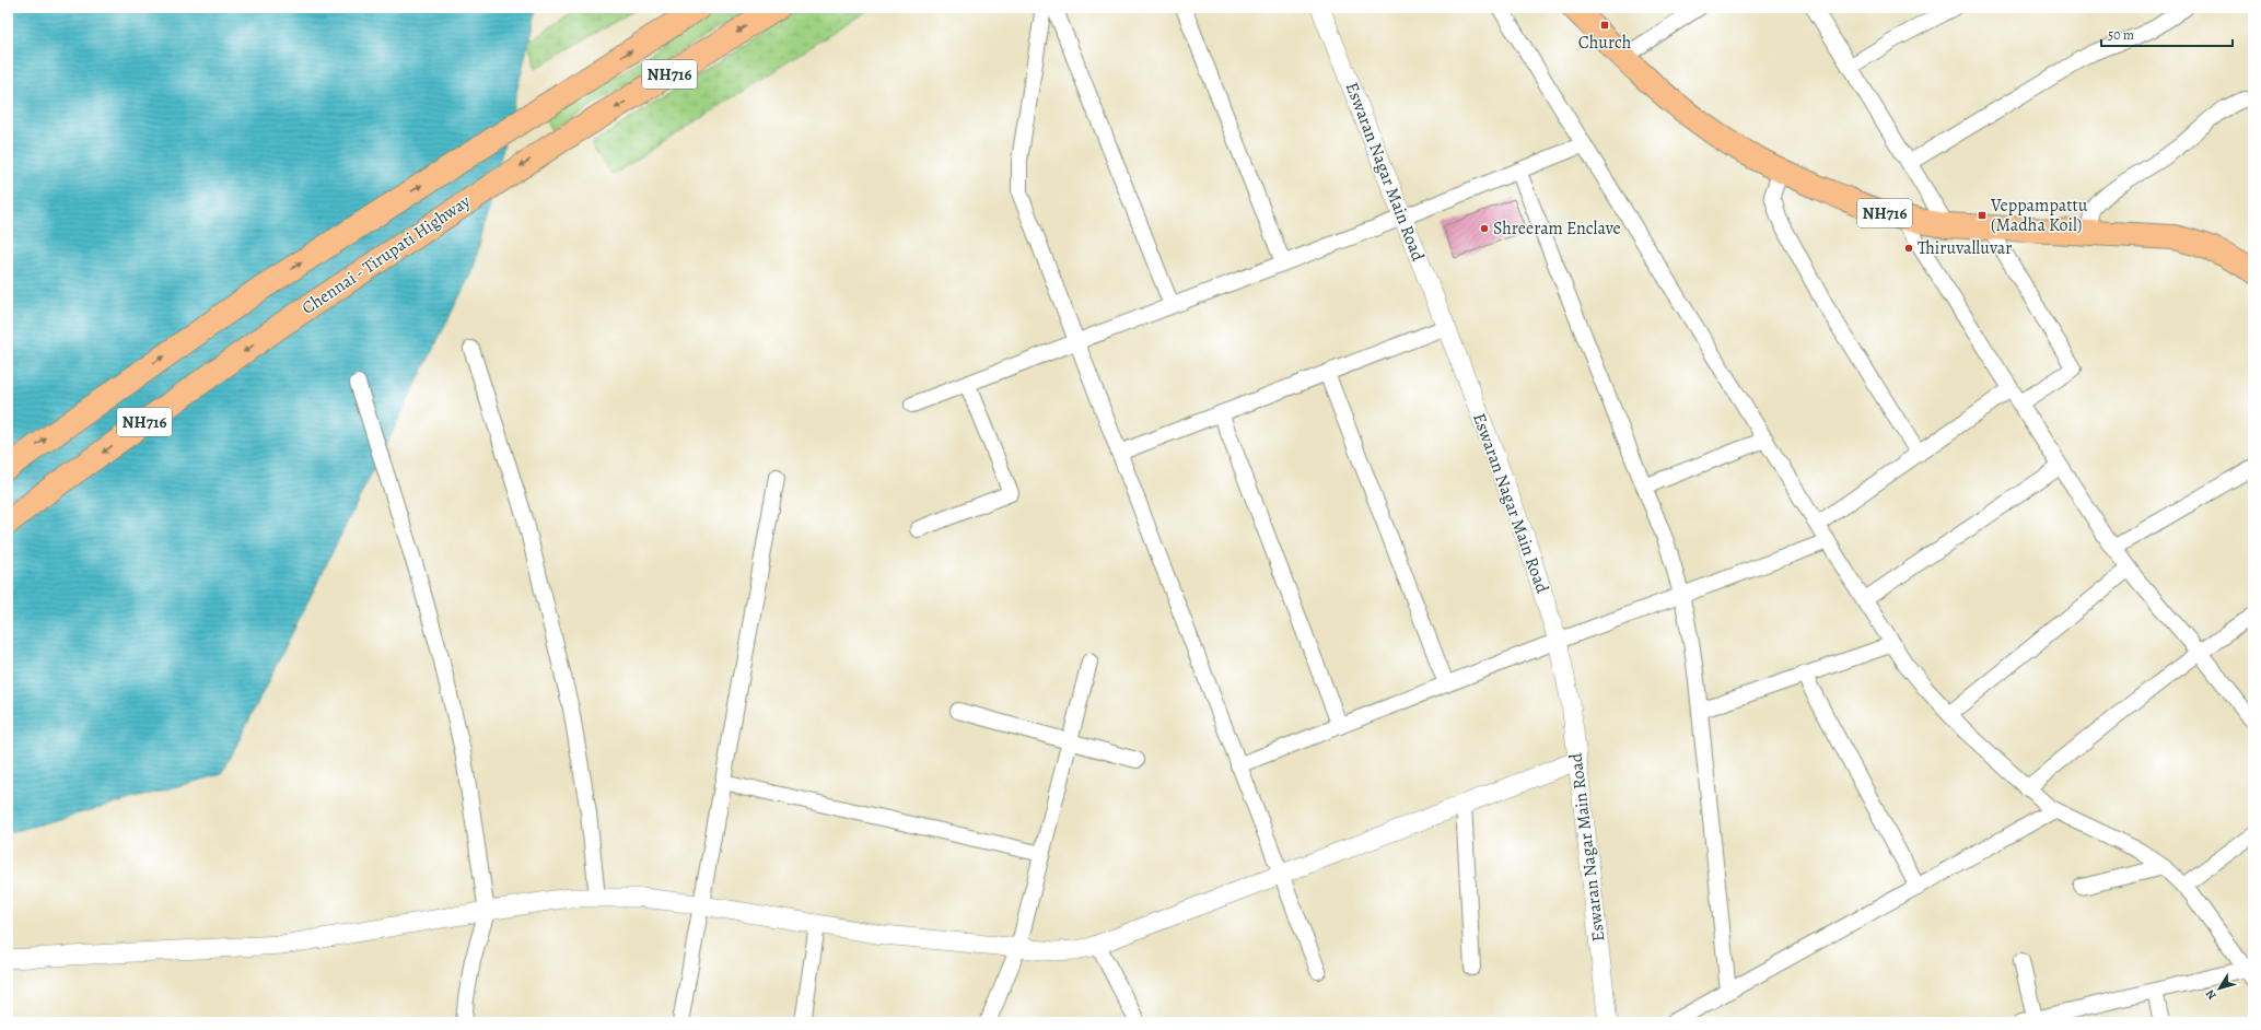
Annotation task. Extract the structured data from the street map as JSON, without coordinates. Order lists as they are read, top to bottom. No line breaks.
{"streets":{"main road":["NH716","Chennai - Tirupati Highway"],"street":["Eswaran Nagar Main Road"]},"places":{"transit":["Church","Veppampattu (Madha Koil)"],"other":["Shreeram Enclave","Thiruvalluvar"]},"scale_bar":"50 m","north":"bottom left"}
